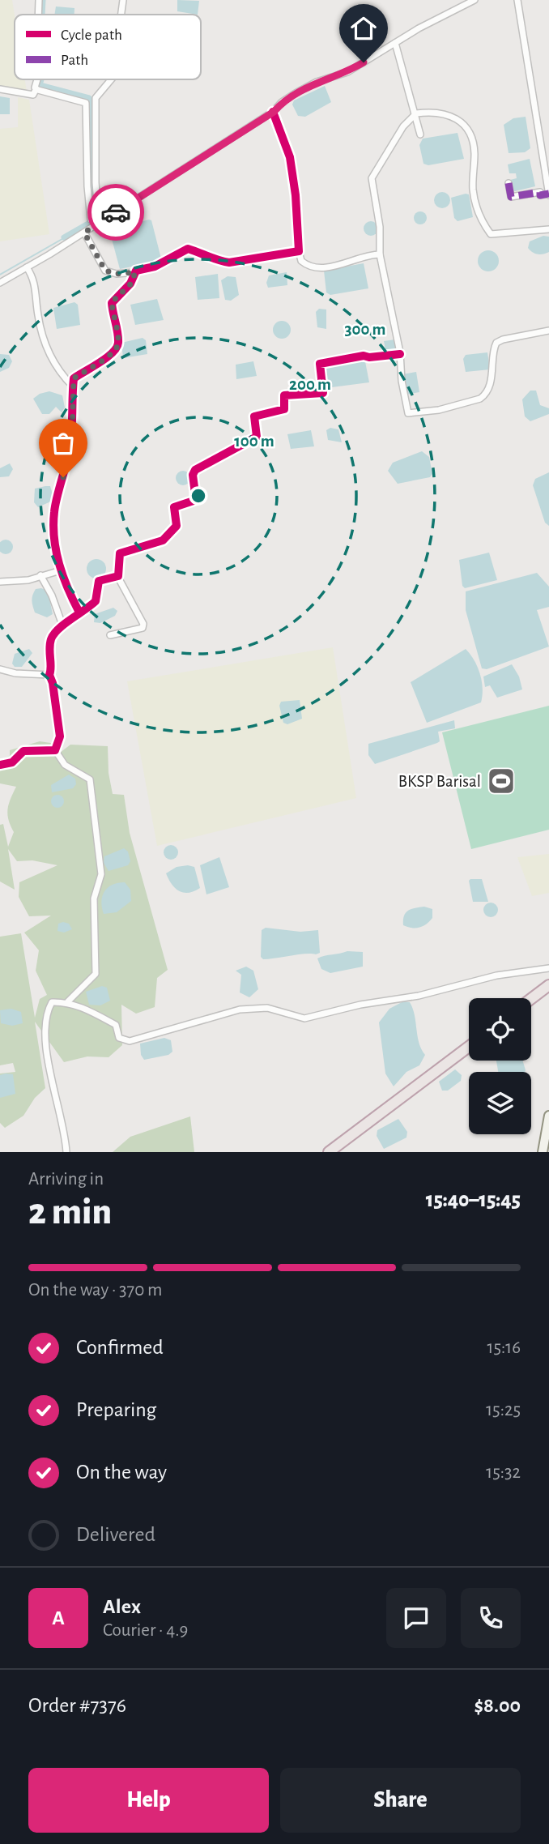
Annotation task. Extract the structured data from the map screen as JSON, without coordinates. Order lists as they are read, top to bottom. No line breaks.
{"places":{"sports":["BKSP Barisal"]},"legend":["Cycle path","Path"],"page":{"heading":["2 min","Arriving in","15:40–15:45"],"panel":["Alex","Courier · 4.9","Order #7376","$8.00"],"bar":"On the way · 370 m","list":[["Confirmed","15:16"],["Preparing","15:25"],["On the way","15:32"],"Delivered"],"round":"A","buttons":["Help","Share"]},"rings":["300 m","200 m","100 m"]}
